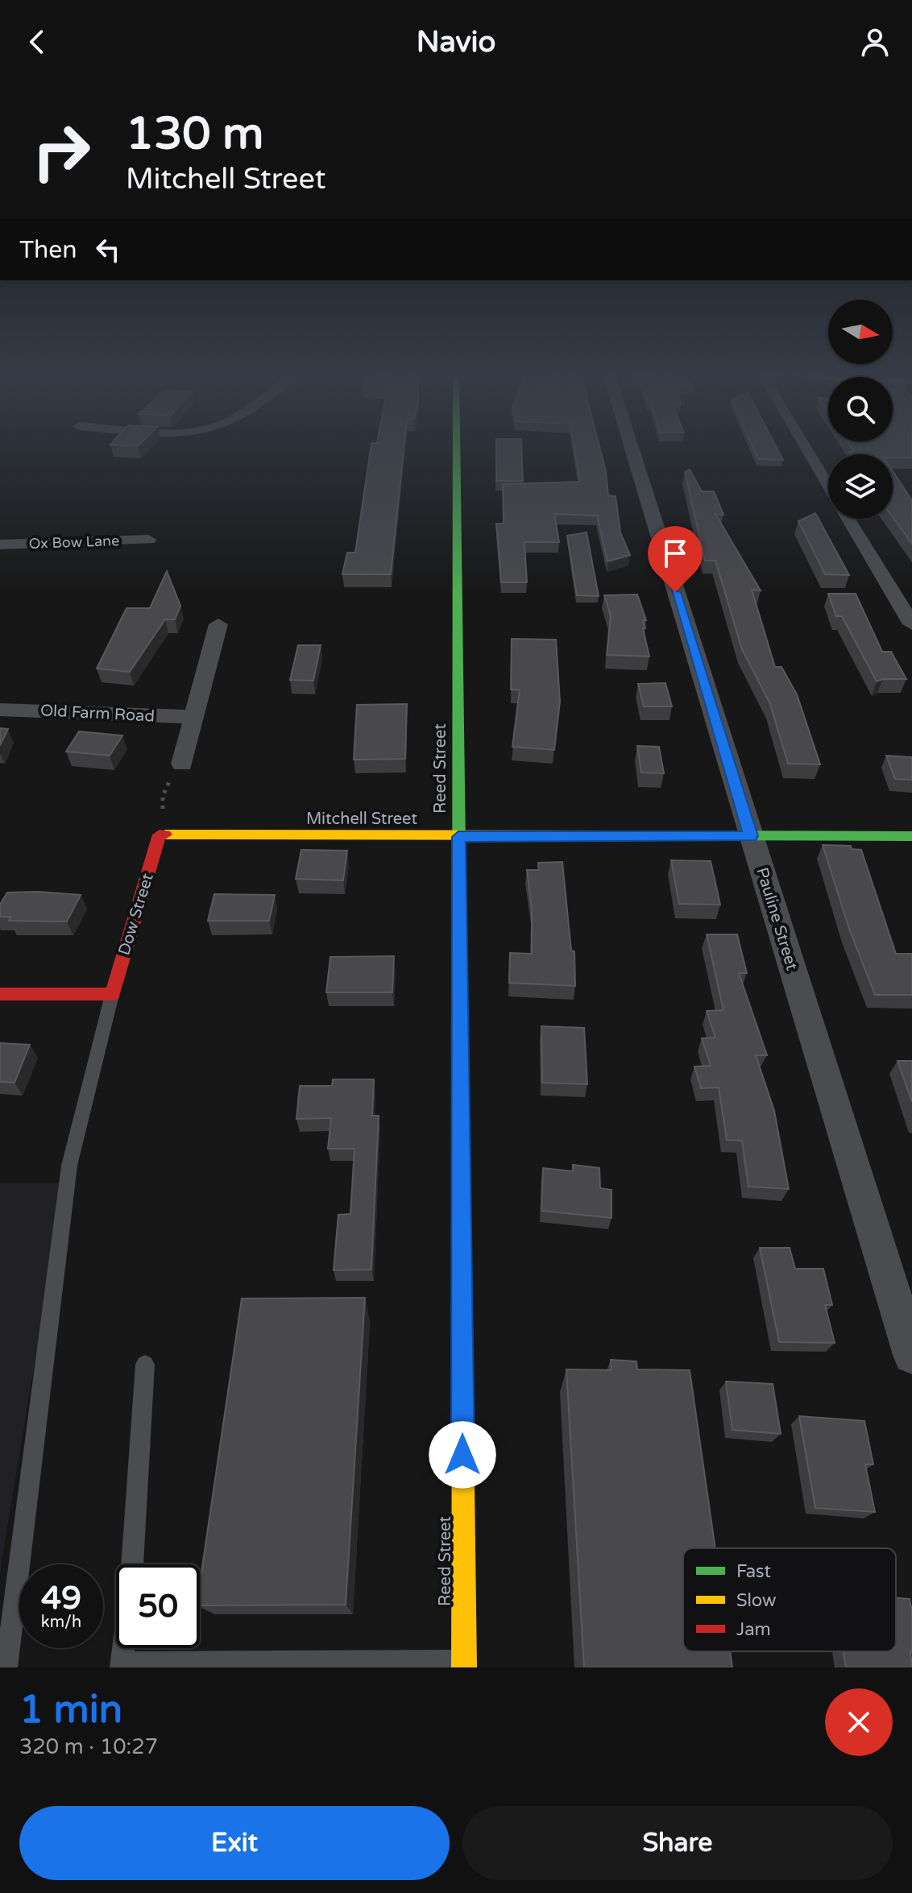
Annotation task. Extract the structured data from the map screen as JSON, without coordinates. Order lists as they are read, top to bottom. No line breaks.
{"streets":{"main road":["Reed Street","Mitchell Street","Dow Street"],"street":["Ox Bow Lane","Old Farm Road","Pauline Street"]},"crossings":[["Reed Street","Mitchell Street"],["Mitchell Street","Dow Street"],["Mitchell Street","Pauline Street"]],"legend":["Fast","Slow","Jam"],"north":"right","page":{"header":"Navio","turn":["130 m","Mitchell Street"],"then":"Then","speed":"49 km/h","limit":"50","heading":["1 min","320 m · 10:27"],"buttons":["Exit","Share"]}}
